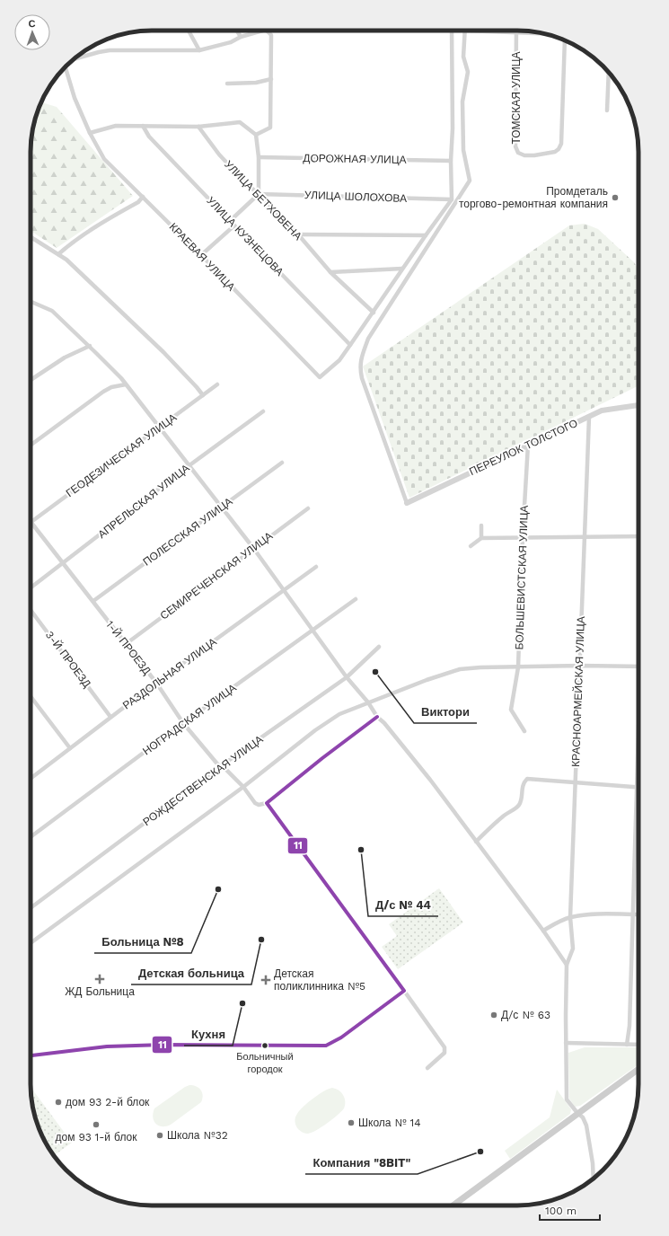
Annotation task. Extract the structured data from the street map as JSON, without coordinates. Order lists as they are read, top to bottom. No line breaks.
{"streets":{"street":["ТОМСКАЯ УЛИЦА","ДОРОЖНАЯ УЛИЦА","УЛИЦА ШОЛОХОВА","УЛИЦА БЕТХОВЕНА","УЛИЦА КУЗНЕЦОВА","КРАЕВАЯ УЛИЦА","ПЕРЕУЛОК ТОЛСТОГО","ГЕОДЕЗИЧЕСКАЯ УЛИЦА","АПРЕЛЬСКАЯ УЛИЦА","ПОЛЕССКАЯ УЛИЦА","СЕМИРЕЧЕНСКАЯ УЛИЦА","БОЛЬШЕВИСТСКАЯ УЛИЦА","1-Й ПРОЕЗД","3-Й ПРОЕЗД","РАЗДОЛЬНАЯ УЛИЦА","КРАСНОАРМЕЙСКАЯ УЛИЦА","НОГРАДСКАЯ УЛИЦА","РОЖДЕСТВЕНСКАЯ УЛИЦА"]},"crossings":[["УЛИЦА ШОЛОХОВА","УЛИЦА БЕТХОВЕНА"],["УЛИЦА КУЗНЕЦОВА","КРАЕВАЯ УЛИЦА"],["ПЕРЕУЛОК ТОЛСТОГО","БОЛЬШЕВИСТСКАЯ УЛИЦА"],["ПЕРЕУЛОК ТОЛСТОГО","КРАСНОАРМЕЙСКАЯ УЛИЦА"],["ГЕОДЕЗИЧЕСКАЯ УЛИЦА","1-Й ПРОЕЗД"],["АПРЕЛЬСКАЯ УЛИЦА","1-Й ПРОЕЗД"],["ПОЛЕССКАЯ УЛИЦА","1-Й ПРОЕЗД"],["СЕМИРЕЧЕНСКАЯ УЛИЦА","1-Й ПРОЕЗД"],["1-Й ПРОЕЗД","РАЗДОЛЬНАЯ УЛИЦА"],["1-Й ПРОЕЗД","НОГРАДСКАЯ УЛИЦА"],["1-Й ПРОЕЗД","РОЖДЕСТВЕНСКАЯ УЛИЦА"],["3-Й ПРОЕЗД","РАЗДОЛЬНАЯ УЛИЦА"]],"places":{"other":["Промдеталь торгово-ремонтная компания","Виктори","Д/с № 44","Больница №8","Детская больница","Кухня","Д/с № 63","Больничный городок","дом 93 2-й блок","Школа № 14","дом 93 1-й блок","Школа №32","Компания \"8BIT\""],"health":["ЖД Больница","Детская поликлинника №5"]},"lines":["transit line 11"],"scale_bar":"100 m","north":"top"}
